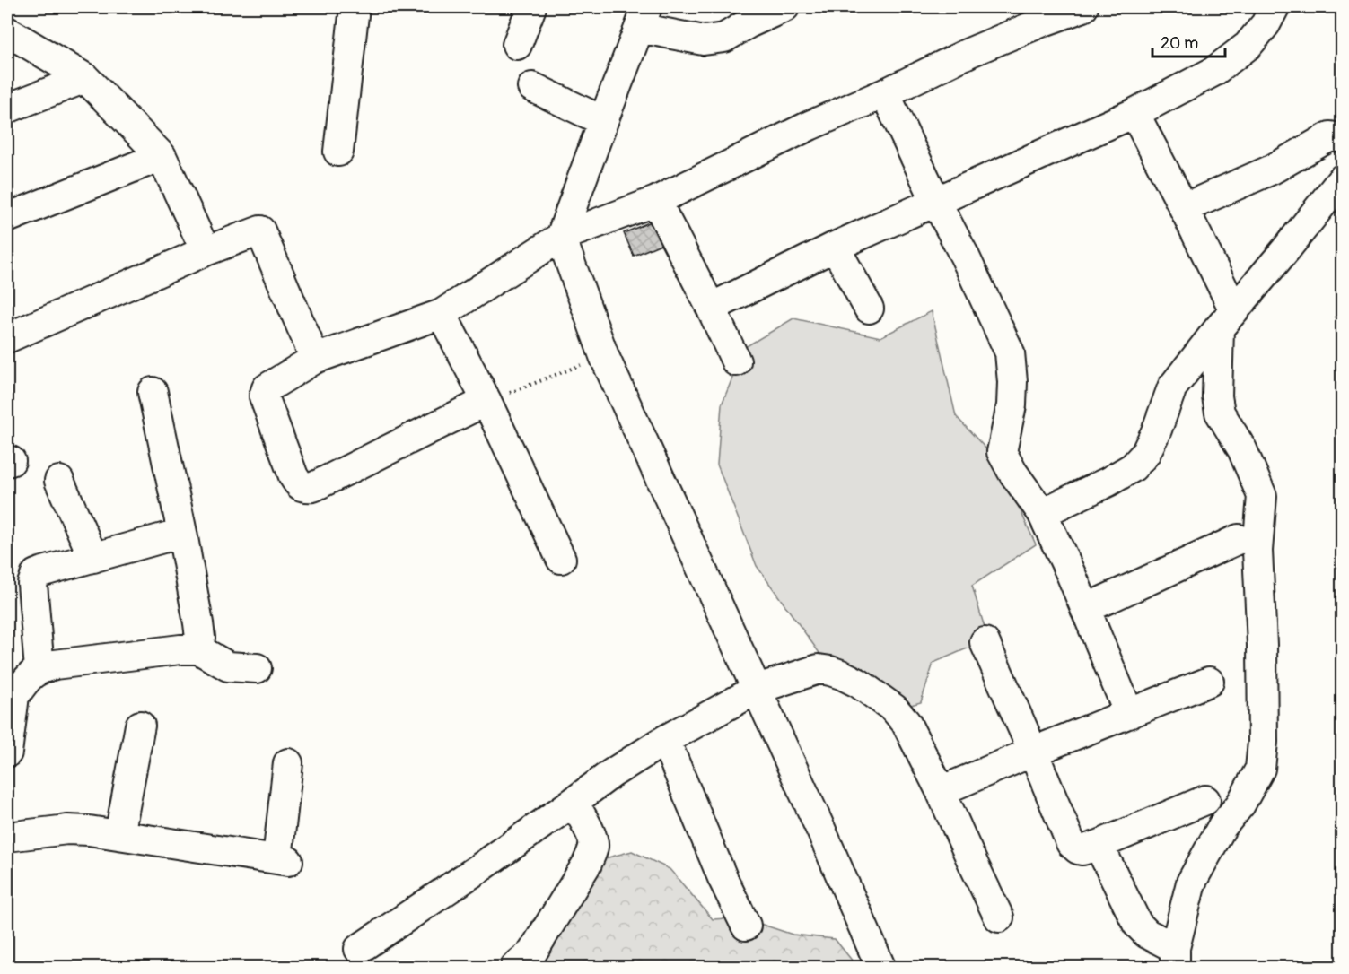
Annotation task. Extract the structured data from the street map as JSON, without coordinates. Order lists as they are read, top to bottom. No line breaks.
{"scale_bar":"20 m"}
